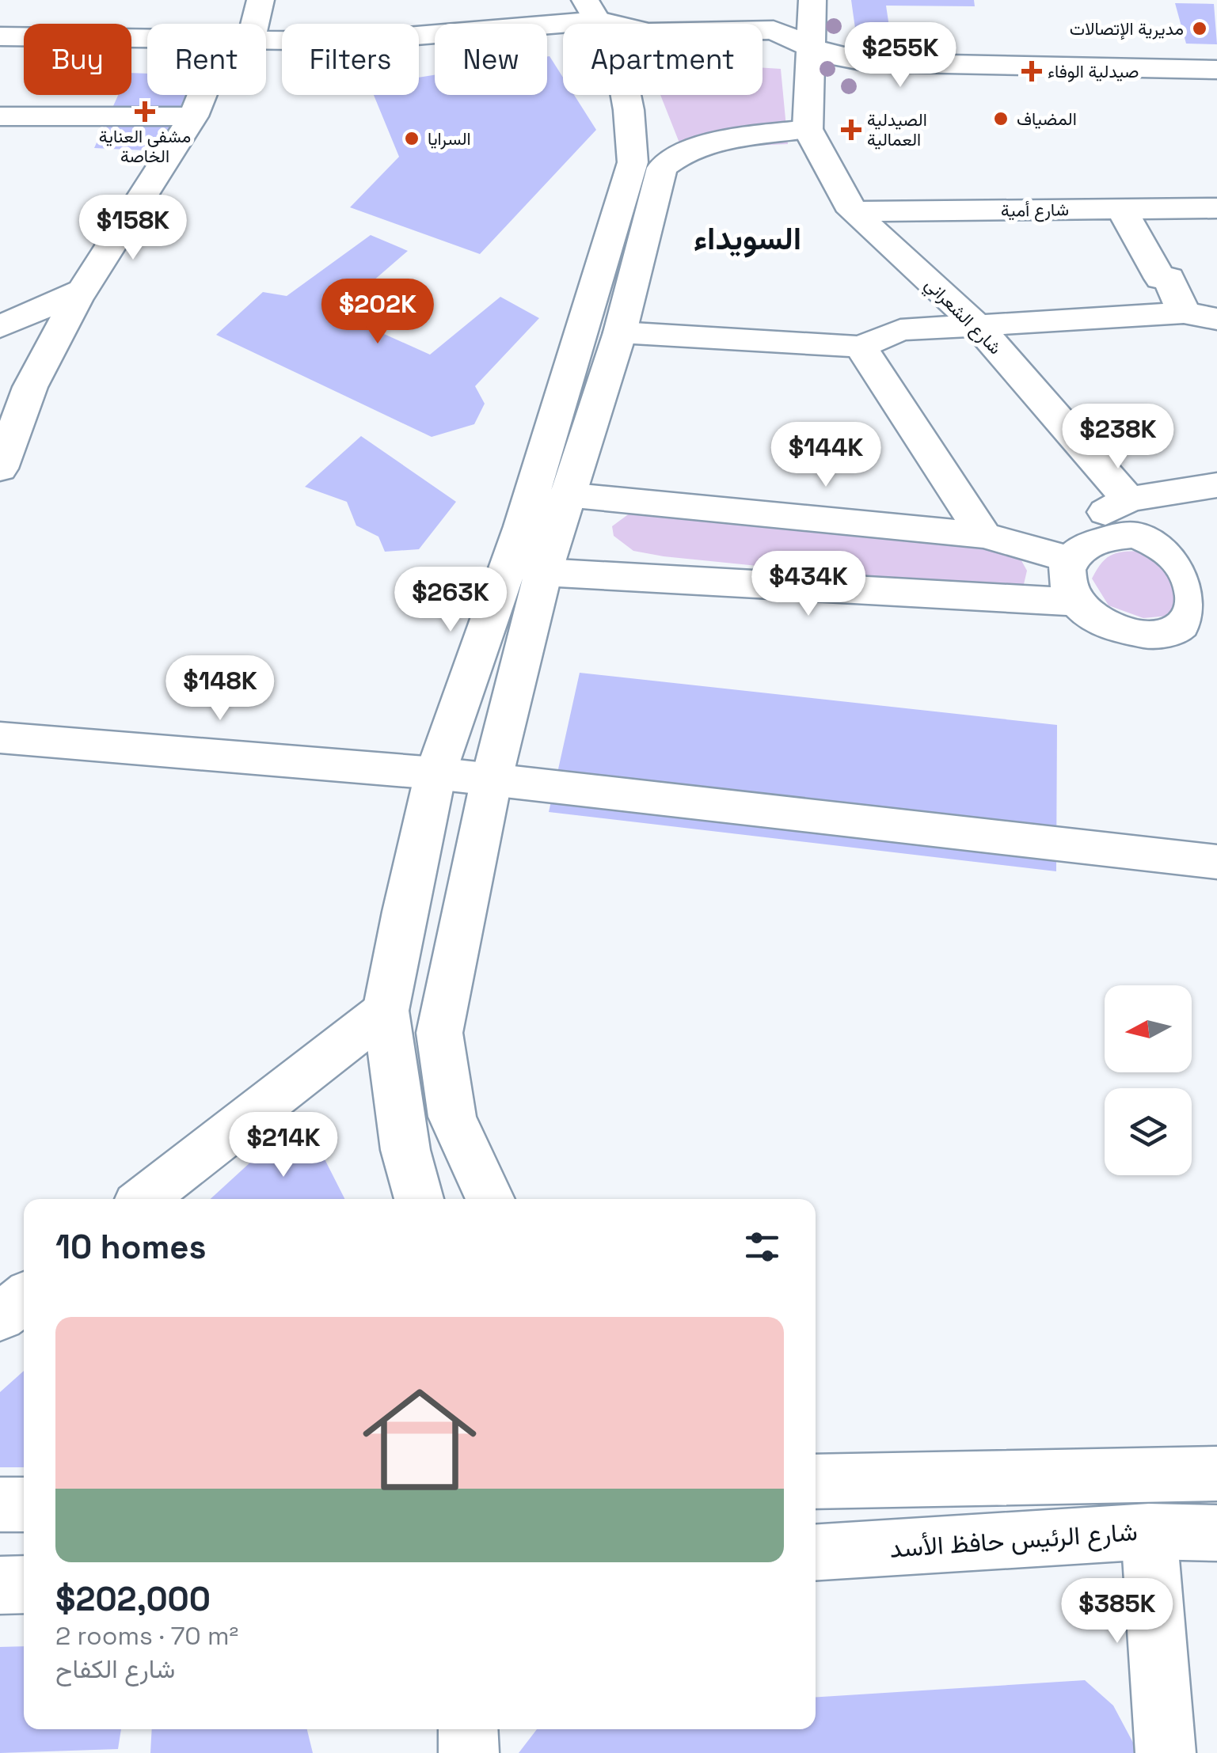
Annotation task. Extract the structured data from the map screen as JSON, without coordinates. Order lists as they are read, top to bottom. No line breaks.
{"streets":{"street":["شارع أمية","شارع الشعراني","شارع الرئيس حافظ الأسد"]},"crossings":[["شارع أمية","شارع الشعراني"]],"districts":["السويداء"],"places":{"other":["مديرية الإتصالات","المضياف","السرايا"],"health":["صيدلية الوفاء","مشفى العناية الخاصة","الصيدلية العمالية"]},"north":"left","page":{"price":["$255K","$158K","$202K","$238K","$144K","$434K","$263K","$148K","$214K","$385K"],"chip":["Buy","Rent","Filters","New","Apartment"],"heading":"10 homes","list":[{"name":"$202,000","note":"2 rooms · 70 m² · شارع الكفاح"}]}}
